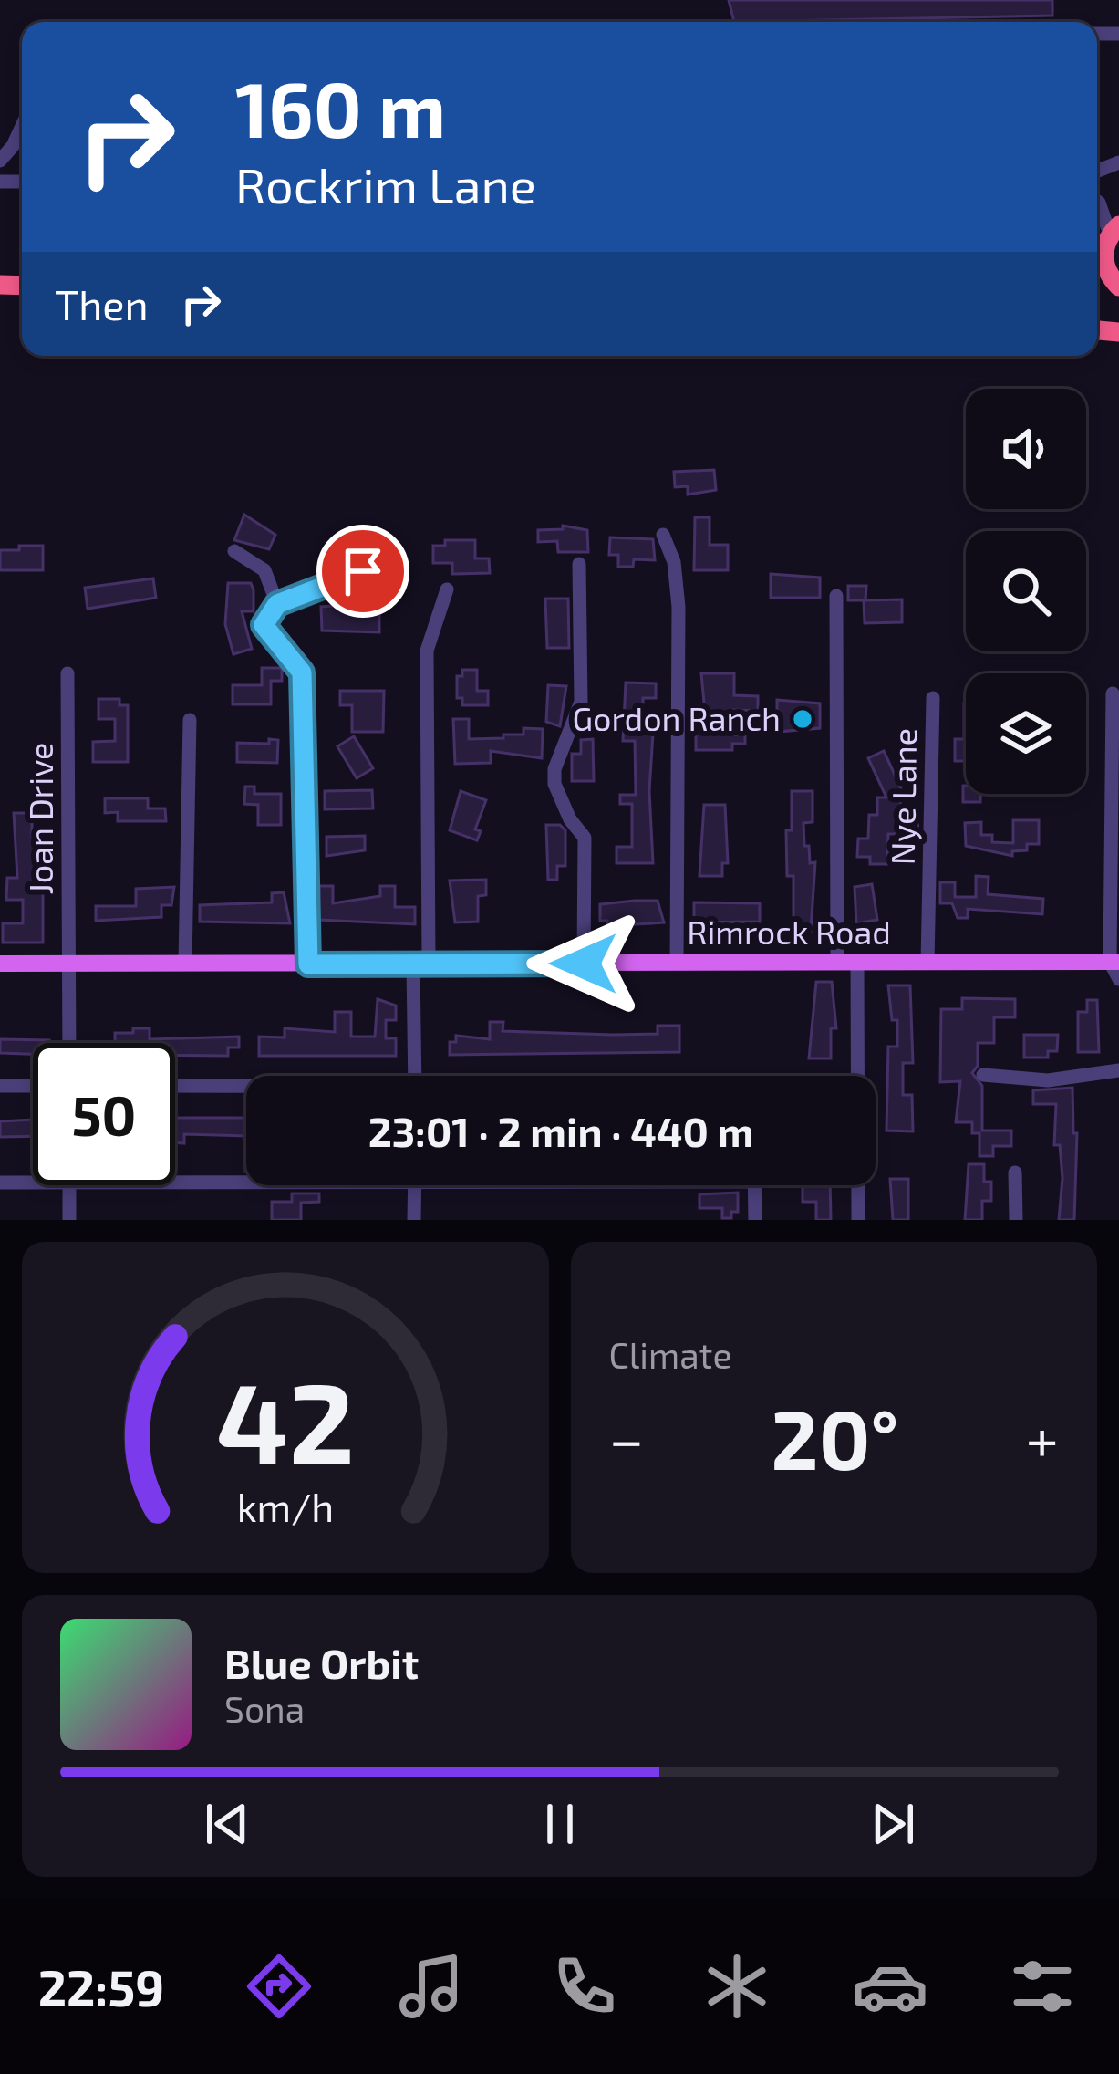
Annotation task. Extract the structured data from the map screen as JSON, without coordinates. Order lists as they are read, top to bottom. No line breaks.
{"streets":{"main road":["Rimrock Road"],"street":["Nye Lane","Joan Drive"]},"crossings":[["Nye Lane","Rimrock Road"],["Joan Drive","Rimrock Road"]],"places":["Gordon Ranch"],"page":{"turn":["160 m","Rockrim Lane"],"then":"Then","limit":"50","trip":"23:01 · 2 min · 440 m","tile":"Climate","heat":["−","20°","+"],"song":["Blue Orbit","Sona"],"tabs":"22:59","gauge":["42","km/h"]}}
